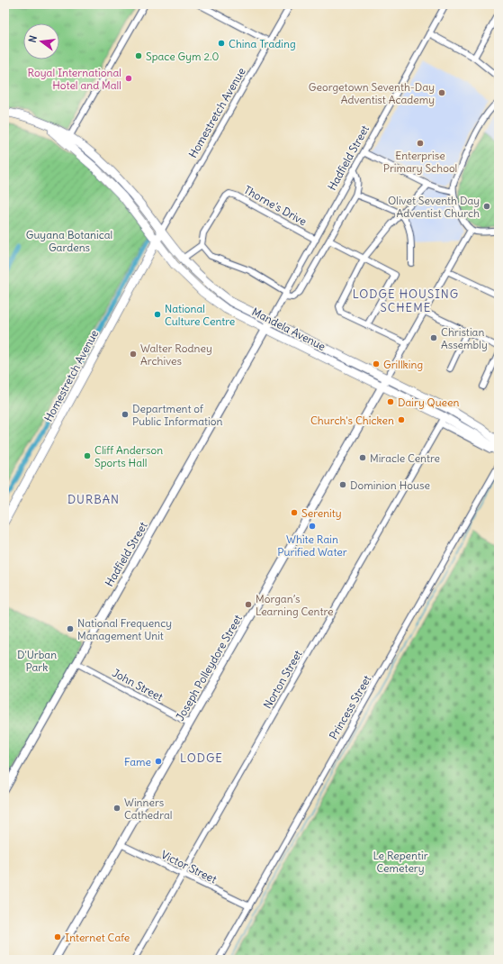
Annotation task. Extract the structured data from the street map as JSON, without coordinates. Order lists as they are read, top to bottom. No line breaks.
{"streets":{"main road":["Homestretch Avenue","Mandela Avenue"],"street":["Hadfield Street","Thorne's Drive","Joseph Polleydore Street","Norton Street","John Street","Princess Street","Victor Street"]},"crossings":[["Homestretch Avenue","Mandela Avenue"],["Hadfield Street","Thorne's Drive"],["Hadfield Street","Mandela Avenue"],["Hadfield Street","John Street"],["Mandela Avenue","Joseph Polleydore Street"],["Mandela Avenue","Norton Street"],["Joseph Polleydore Street","John Street"],["Joseph Polleydore Street","Victor Street"],["Norton Street","Victor Street"],["Princess Street","Victor Street"]],"districts":["LODGE HOUSING SCHEME","DURBAN","LODGE"],"parks":["Guyana Botanical Gardens","D'Urban Park","Le Repentir Cemetery"],"places":["China Trading","Space Gym 2.0","Royal International Hotel and Mall","Georgetown Seventh-Day Adventist Academy","Enterprise Primary School","Olivet Seventh Day Adventist Church","National Culture Centre","Christian Assembly","Walter Rodney Archives","Grillking","Dairy Queen","Department of Public Information","Church's Chicken","Cliff Anderson Sports Hall","Miracle Centre","Dominion House","Serenity","White Rain Purified Water","Morgan’s Learning Centre","National Frequency Management Unit","Fame","Winners Cathedral","Internet Cafe"],"north":"left"}
